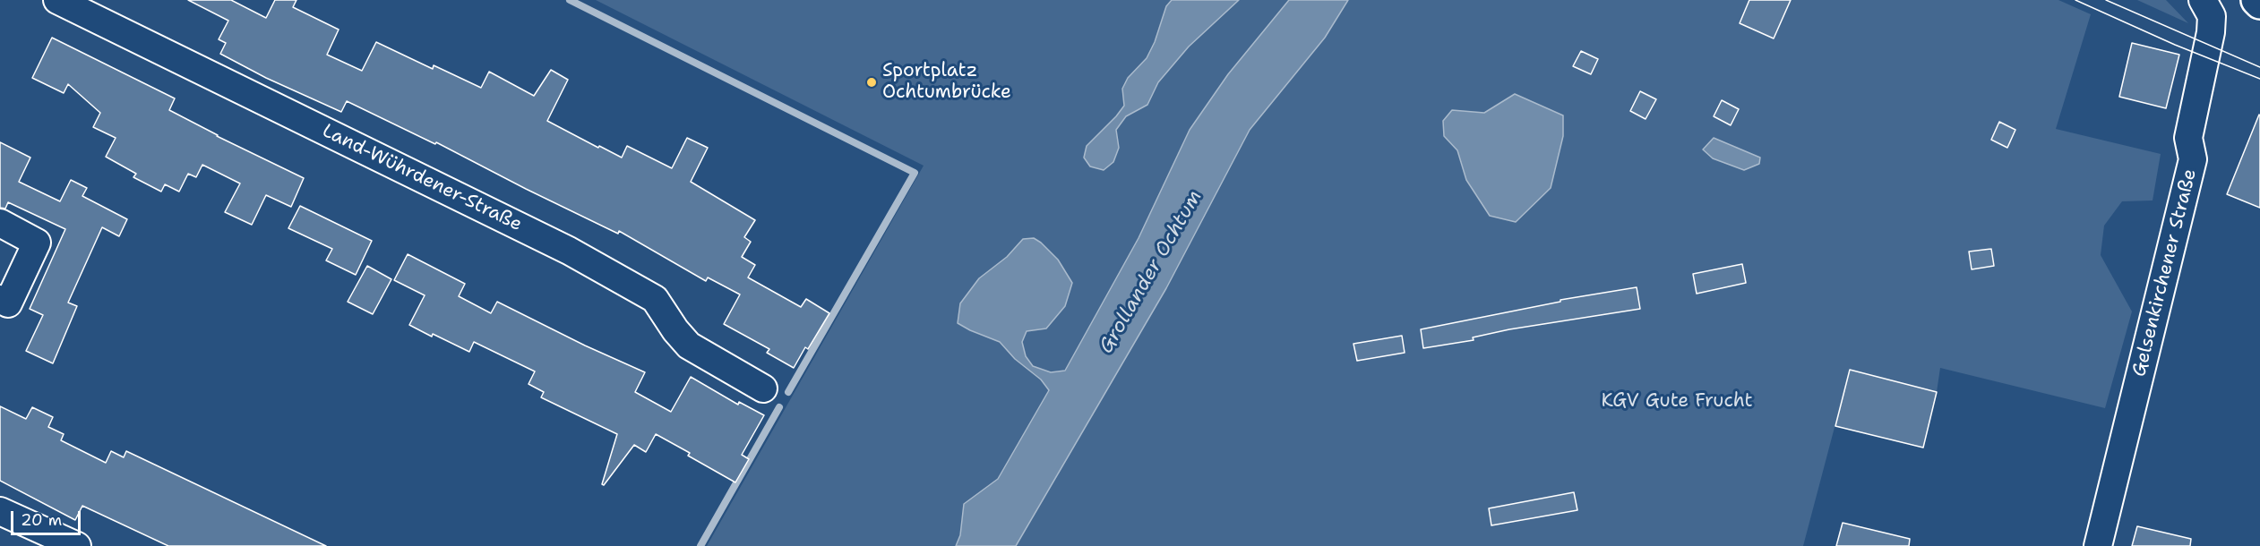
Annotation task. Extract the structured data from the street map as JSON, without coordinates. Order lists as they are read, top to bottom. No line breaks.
{"streets":{"street":["Land-Wührdener-Straße","Gelsenkirchener Straße"]},"water":["Grollander Ochtum"],"parks":["KGV Gute Frucht"],"places":["Sportplatz Ochtumbrücke"],"scale_bar":"20 m"}
